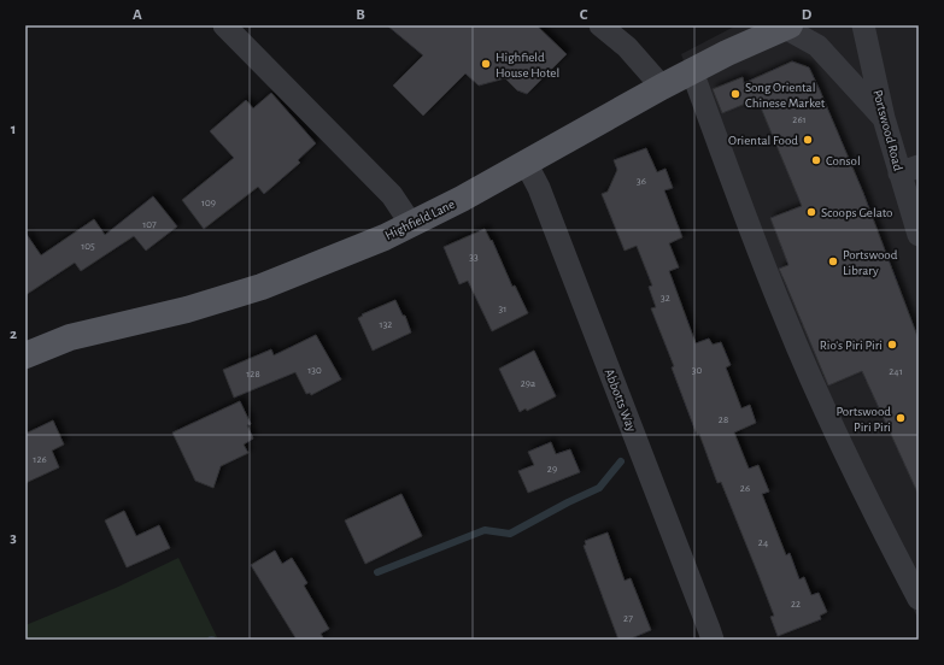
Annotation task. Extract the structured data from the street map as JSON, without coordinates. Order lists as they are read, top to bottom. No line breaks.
{"streets":{"main road":["Highfield Lane"],"street":["Portswood Road","Abbotts Way"]},"crossings":[["Highfield Lane","Abbotts Way"]],"places":["Highfield House Hotel","Song Oriental Chinese Market","Oriental Food","Consol","Scoops Gelato","Portswood Library","Rio's Piri Piri","Portswood Piri Piri"],"house_numbers":["261","36","109","107","105","33","32","31","132","130","30","241","128","29a","28","126","29","26","24","22","27"],"grid":{"columns":["A","B","C","D"],"rows":["1","2","3"]}}
